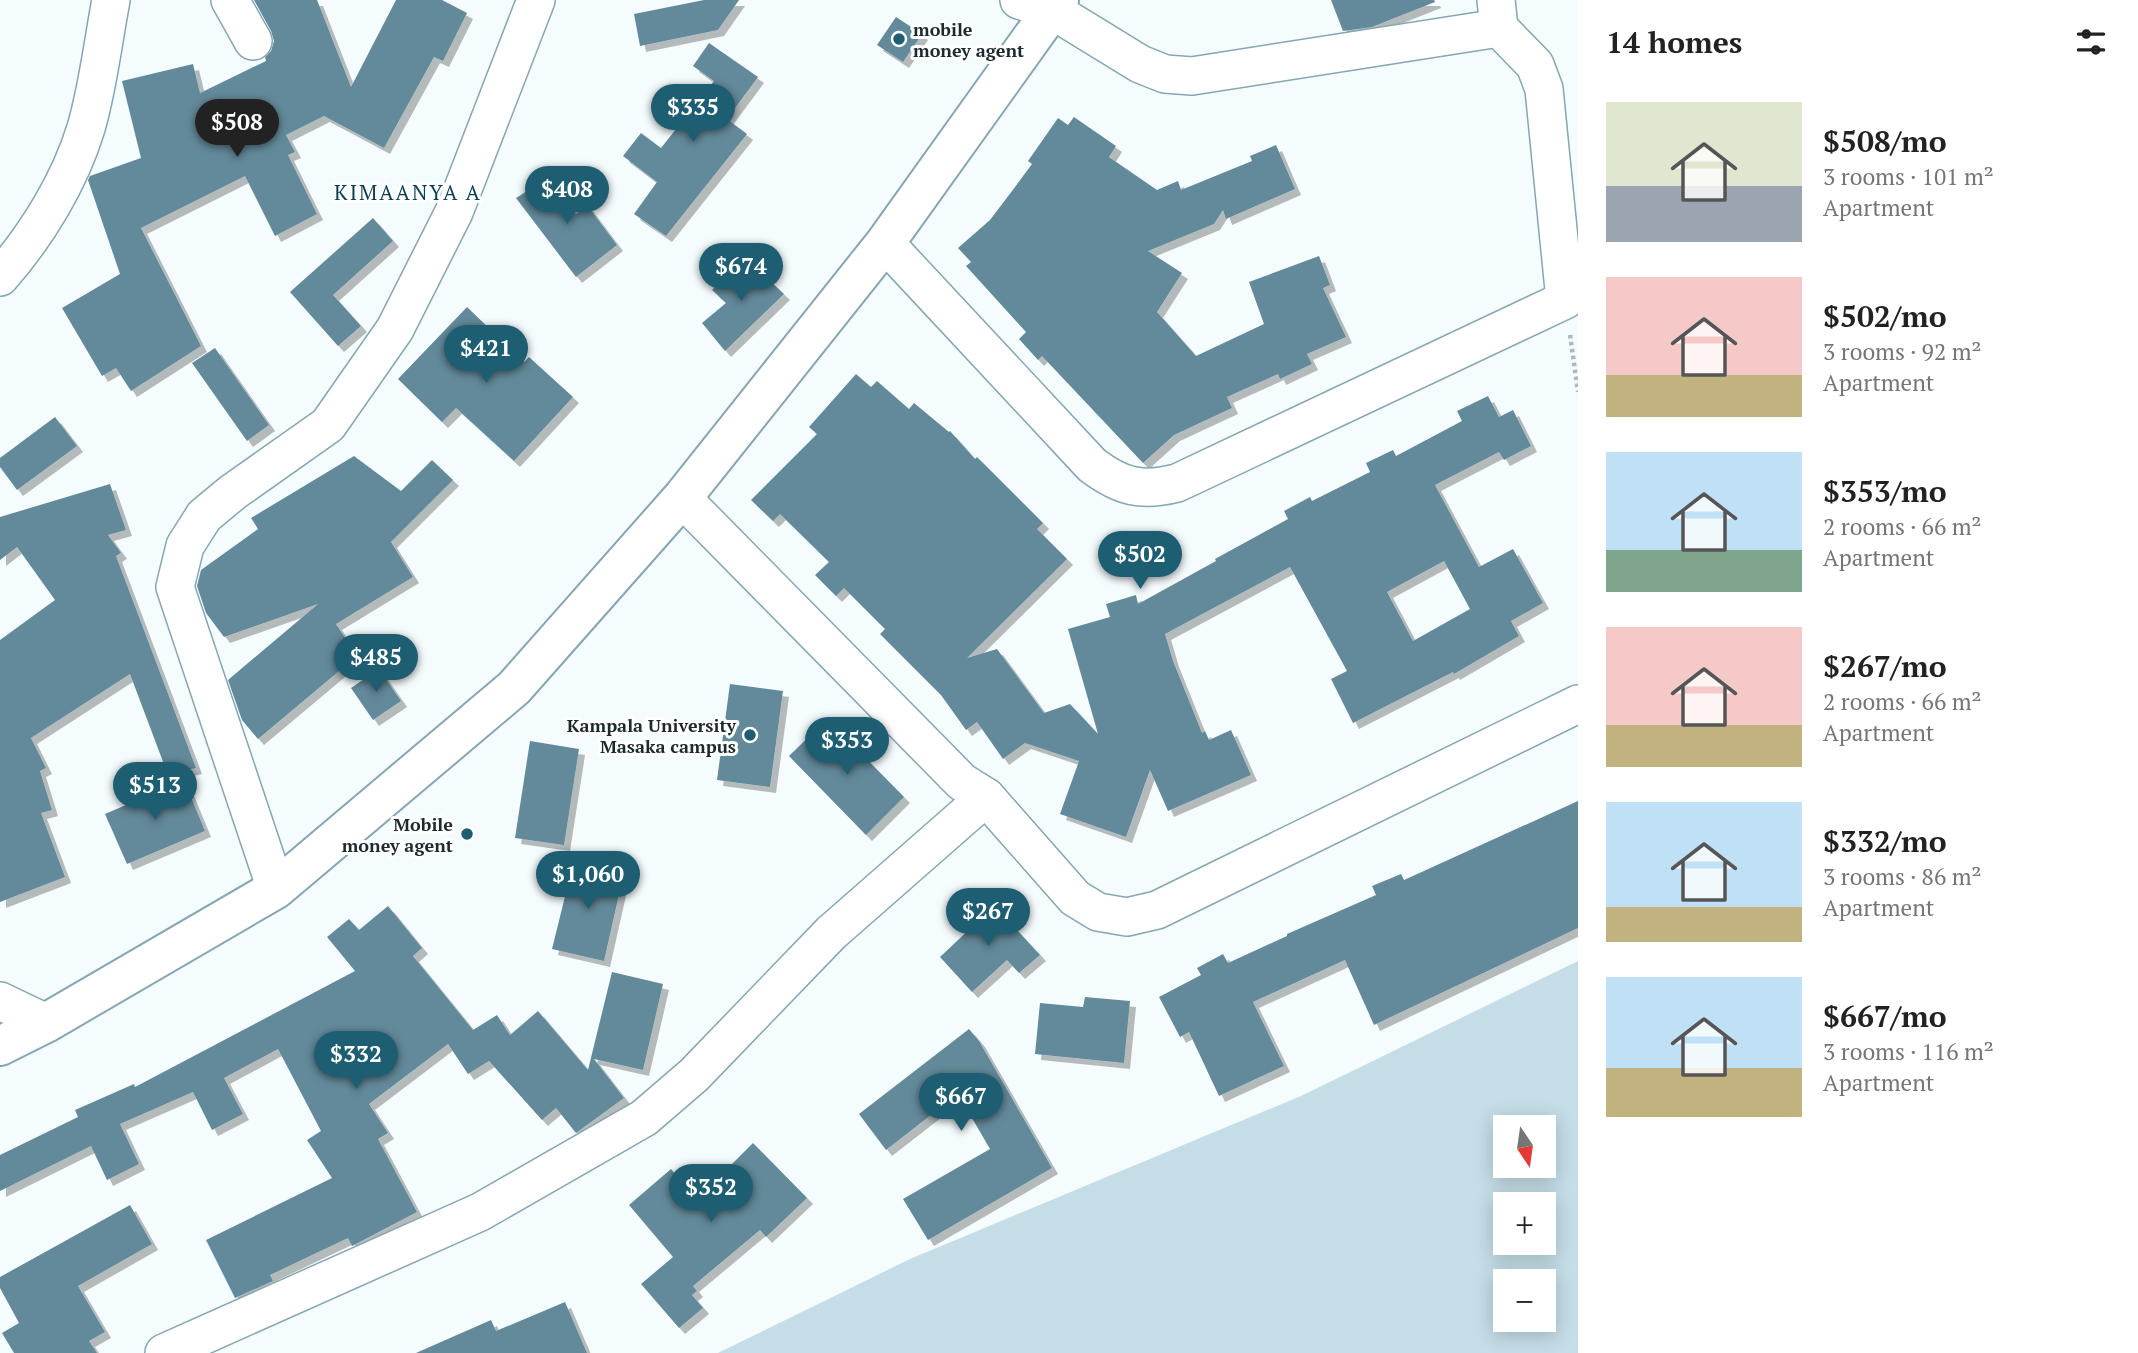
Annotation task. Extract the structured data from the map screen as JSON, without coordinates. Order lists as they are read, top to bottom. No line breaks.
{"districts":["KIMAANYA A"],"places":["mobile money agent","Kampala University Masaka campus","Mobile money agent"],"north":"bottom","page":{"heading":"14 homes","price":["$335","$508","$408","$674","$421","$502","$485","$353","$513","$1,060","$267","$332","$667","$352"],"list":[{"name":"$508/mo","note":"3 rooms · 101 m² · Apartment"},{"name":"$502/mo","note":"3 rooms · 92 m² · Apartment"},{"name":"$353/mo","note":"2 rooms · 66 m² · Apartment"},{"name":"$267/mo","note":"2 rooms · 66 m² · Apartment"},{"name":"$332/mo","note":"3 rooms · 86 m² · Apartment"},{"name":"$667/mo","note":"3 rooms · 116 m² · Apartment"}],"map_buttons":["+","−"]}}
